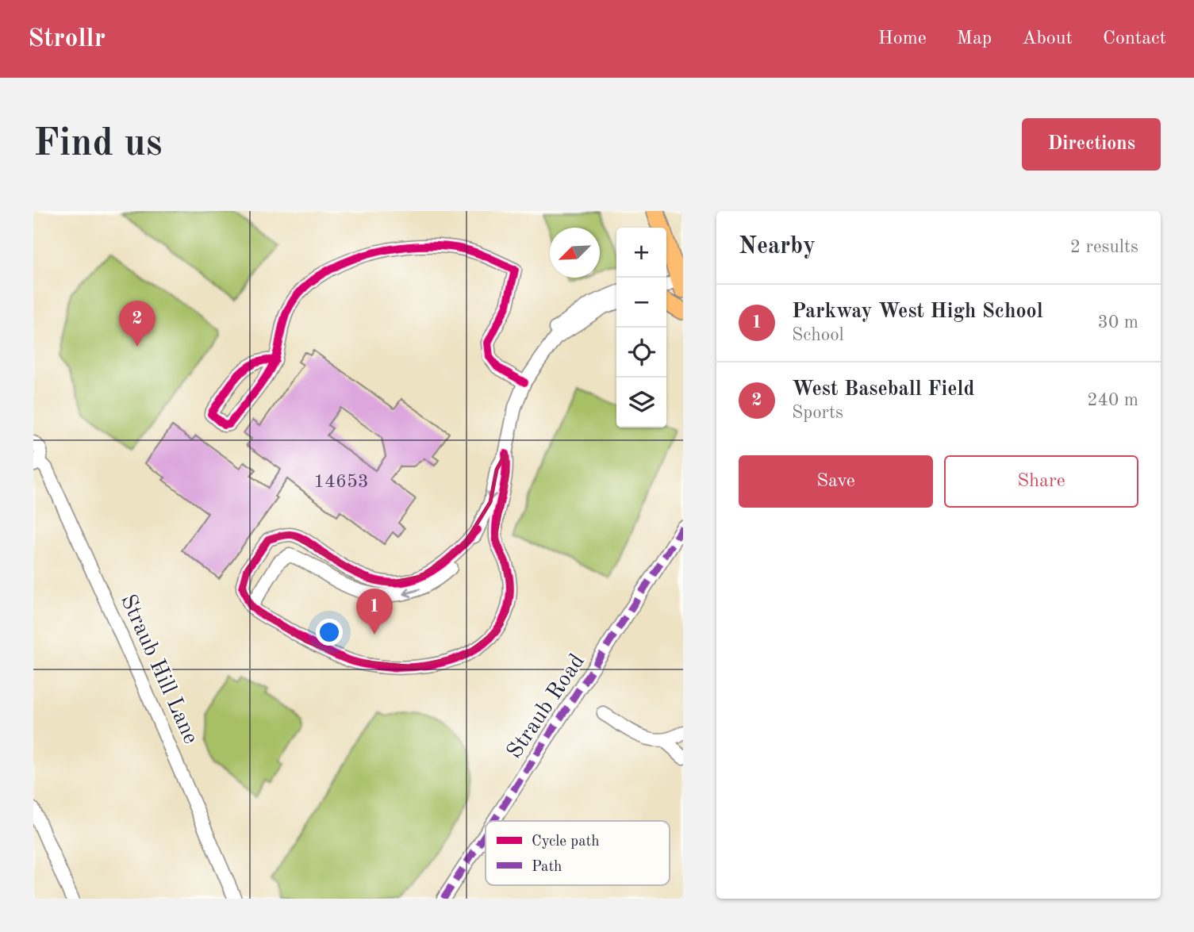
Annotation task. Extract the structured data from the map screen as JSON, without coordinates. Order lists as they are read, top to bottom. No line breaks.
{"streets":{"street":["Straub Hill Lane","Straub Road"]},"house_numbers":["14653"],"legend":["Cycle path","Path"],"north":"bottom left","page":{"header":"Strollr","nav":["Home","Map","About","Contact"],"buttons":["Directions",["Save","Share"]],"title":"Find us","heading":["Nearby","2 results"],"map_buttons":["+","−"],"list":[{"mark":"1","name":"Parkway West High School","note":"School","value":"30 m"},{"mark":"2","name":"West Baseball Field","note":"Sports","value":"240 m"}],"pins":["2","1"]}}
